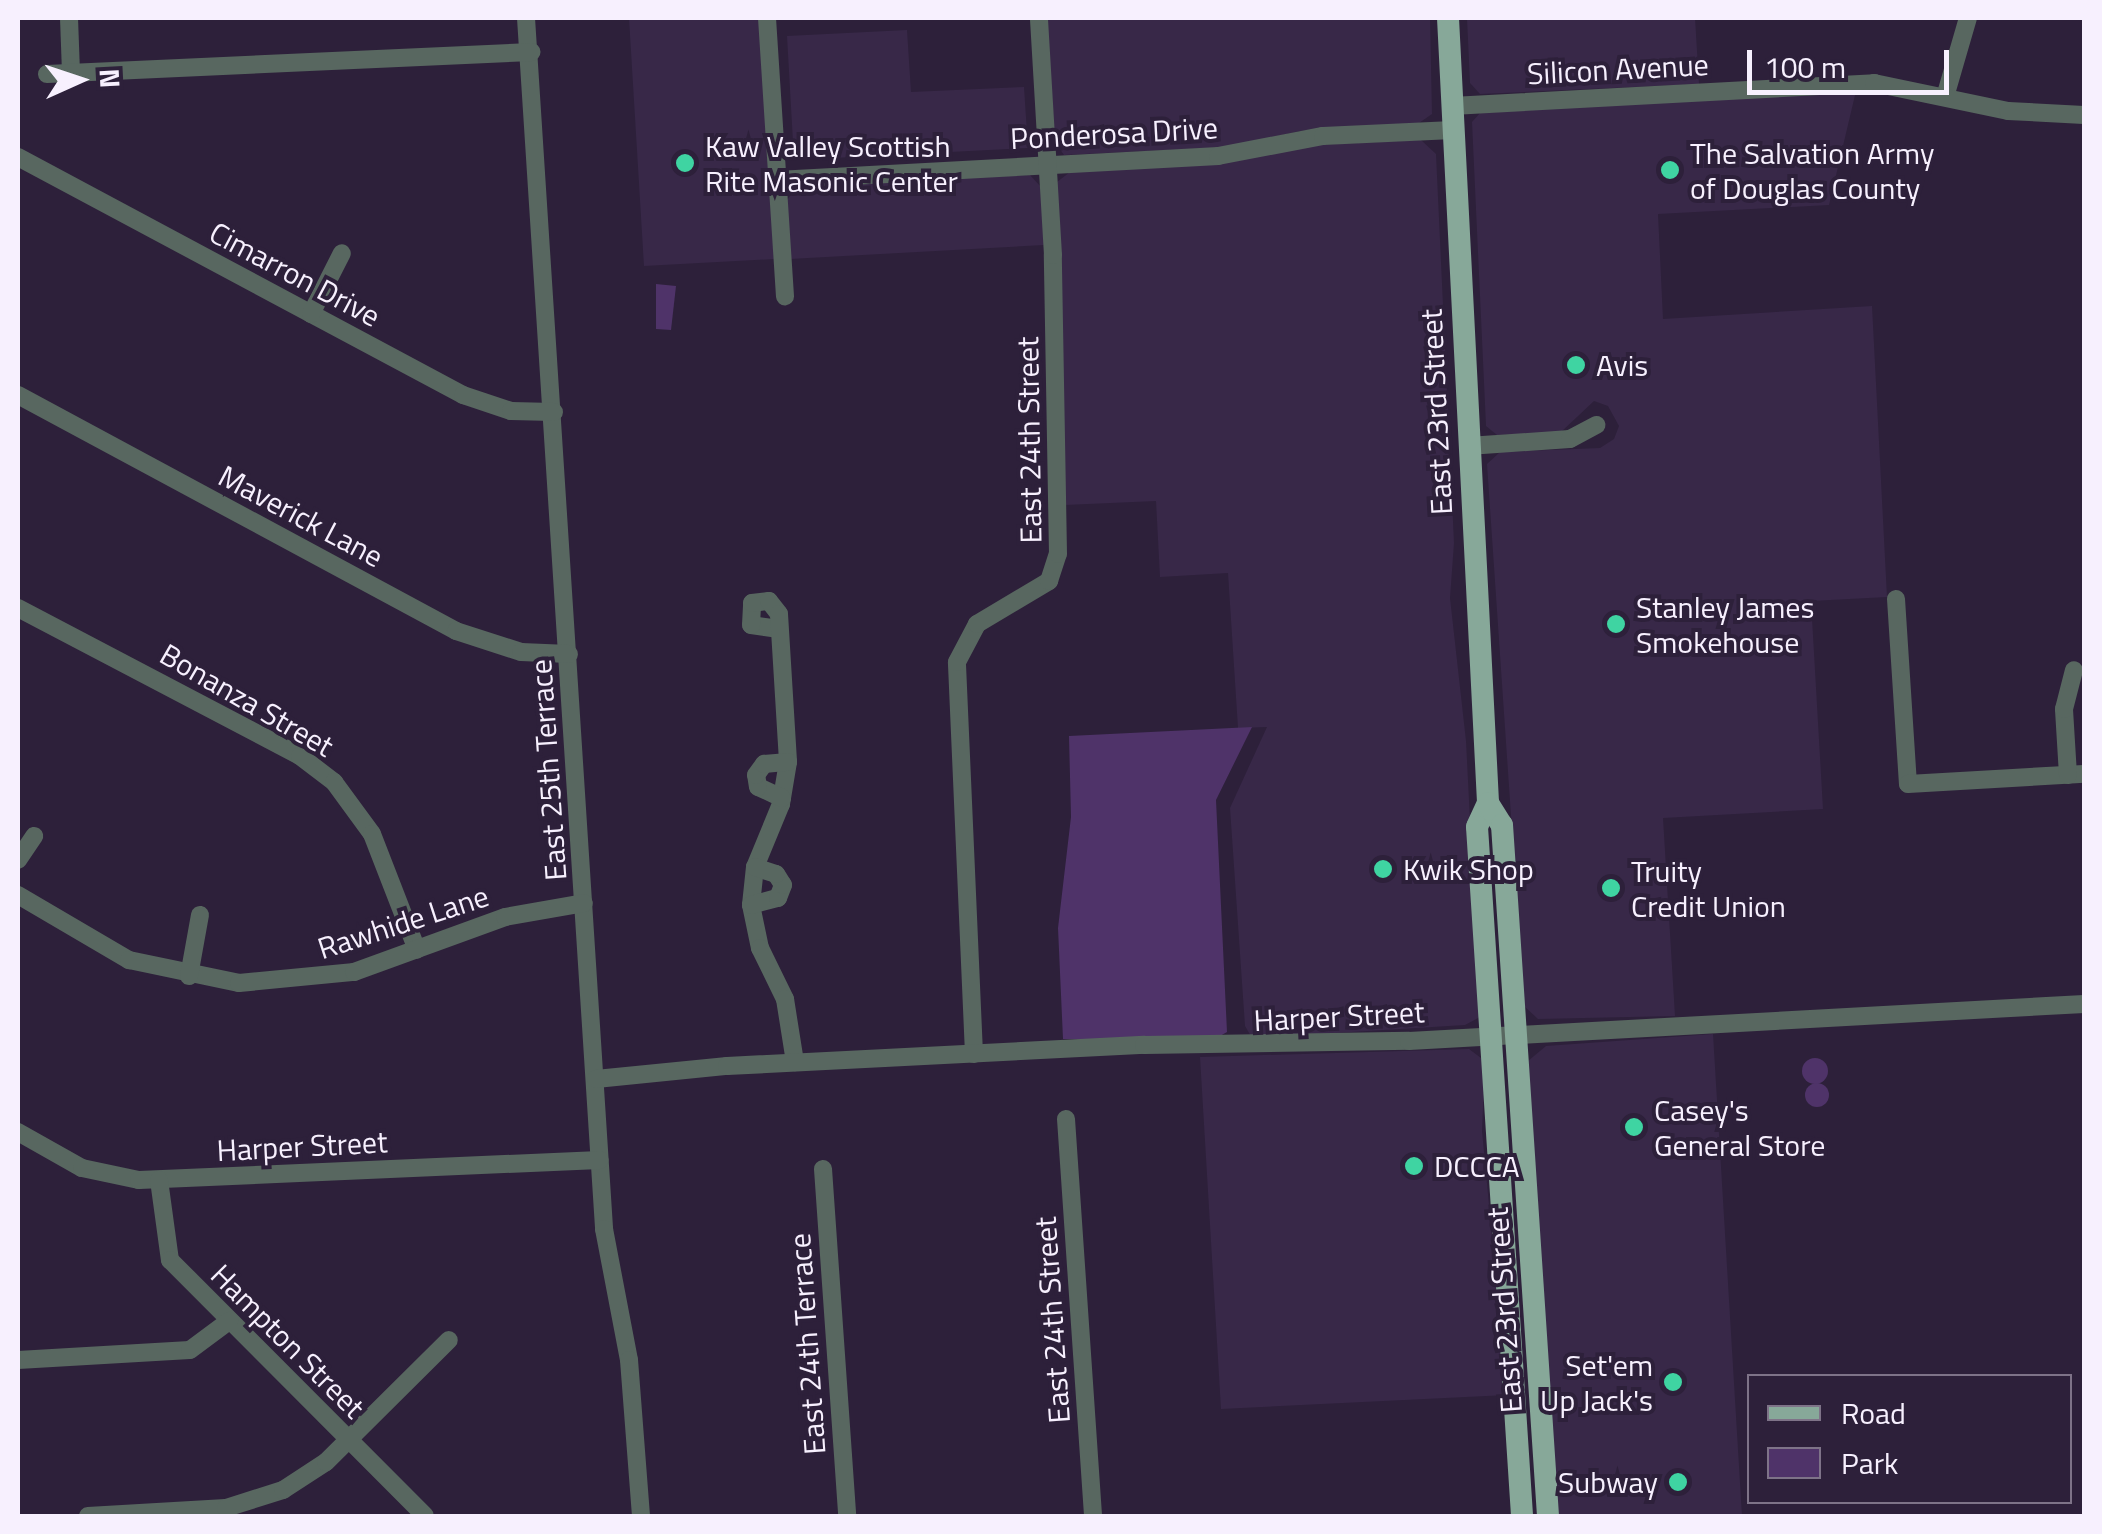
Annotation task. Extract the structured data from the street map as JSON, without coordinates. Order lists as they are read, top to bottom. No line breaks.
{"streets":{"main road":["East 23rd Street"],"street":["Silicon Avenue","Ponderosa Drive","Cimarron Drive","East 24th Street","Maverick Lane","Bonanza Street","East 25th Terrace","Rawhide Lane","Harper Street","Hampton Street","East 24th Terrace"]},"crossings":[["Silicon Avenue","East 23rd Street"],["Ponderosa Drive","East 23rd Street"],["Ponderosa Drive","East 24th Street"],["Cimarron Drive","East 25th Terrace"],["East 23rd Street","Harper Street"],["East 24th Street","Harper Street"],["Maverick Lane","East 25th Terrace"],["Bonanza Street","Rawhide Lane"],["East 25th Terrace","Rawhide Lane"],["East 25th Terrace","Harper Street"],["Harper Street","Hampton Street"]],"places":["Kaw Valley Scottish Rite Masonic Center","The Salvation Army of Douglas County","Avis","Stanley James Smokehouse","Kwik Shop","Truity Credit Union","Casey's General Store","DCCCA","Set'em Up Jack's","Subway"],"legend":["Road","Park"],"scale_bar":"100 m","north":"right"}
